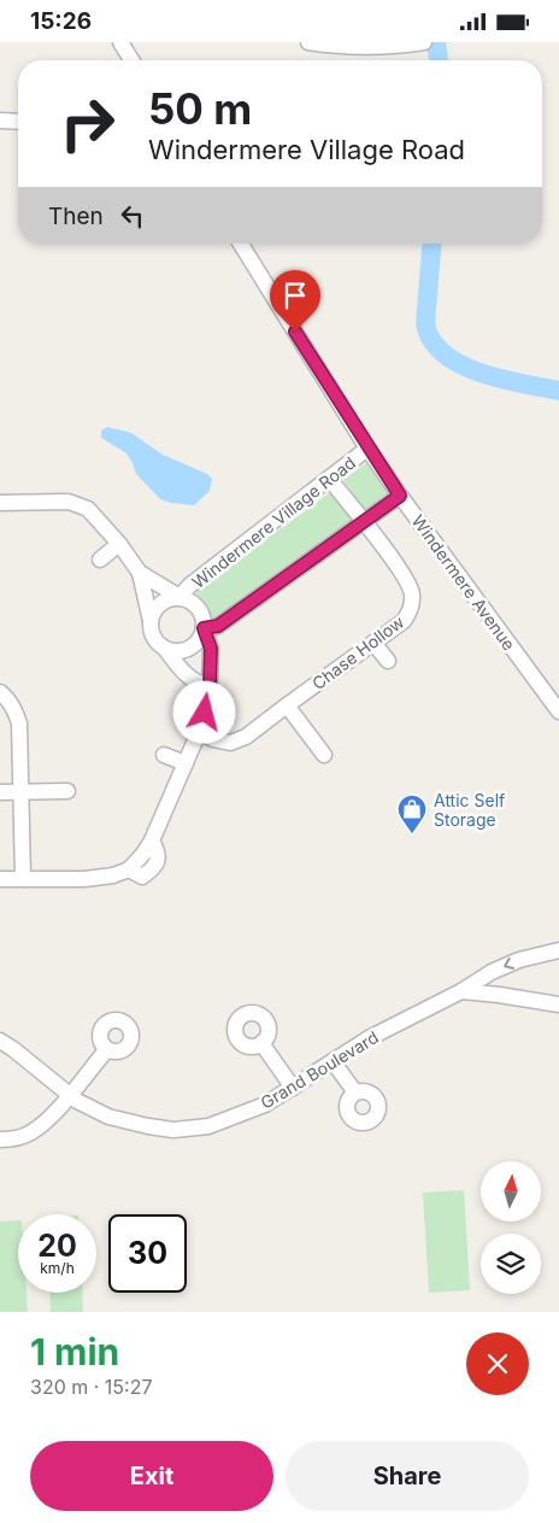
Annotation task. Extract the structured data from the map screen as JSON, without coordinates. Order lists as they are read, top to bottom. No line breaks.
{"streets":{"street":["Windermere Village Road","Windermere Avenue","Chase Hollow","Grand Boulevard"]},"crossings":[["Windermere Village Road","Windermere Avenue"],["Windermere Village Road","Chase Hollow"]],"places":{"shop":["Attic Self Storage"]},"north":"top","page":{"status":"15:26","turn":["50 m","Windermere Village Road"],"then":"Then","speed":"20 km/h","limit":"30","heading":["1 min","320 m · 15:27"],"buttons":["Exit","Share"]}}
